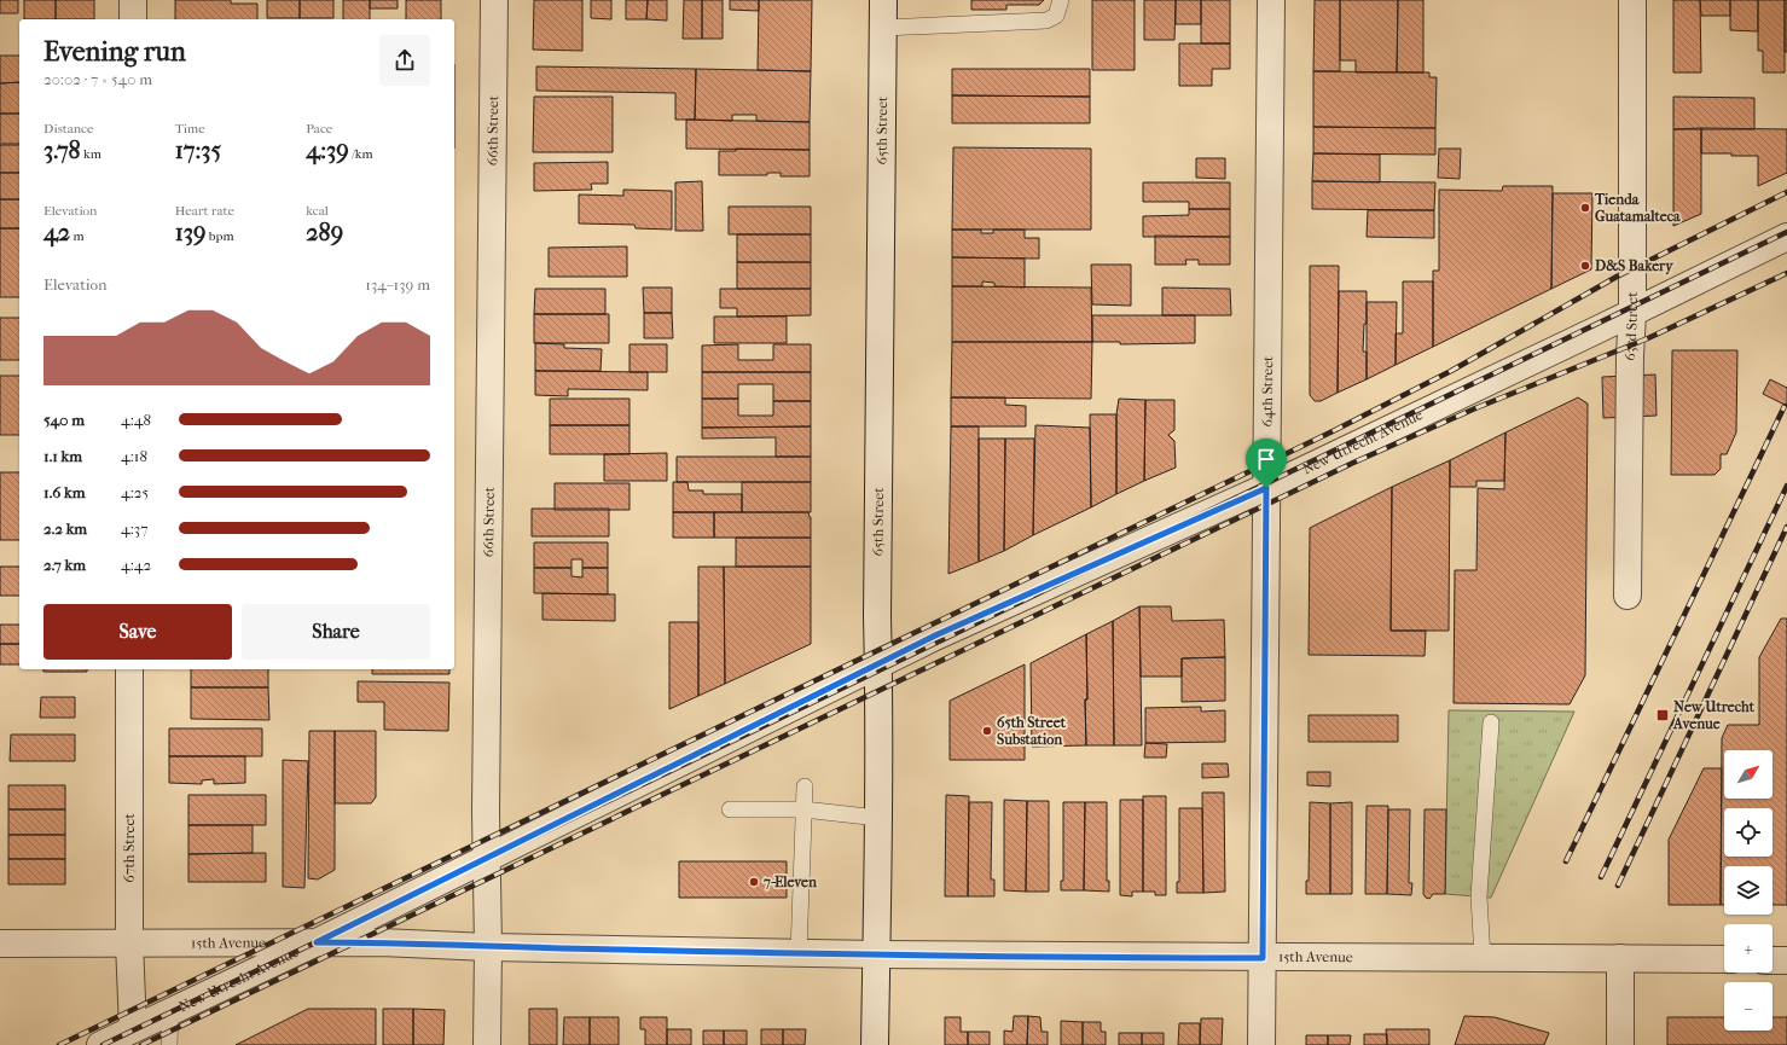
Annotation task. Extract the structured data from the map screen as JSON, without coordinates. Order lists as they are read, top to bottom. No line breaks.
{"streets":{"street":["66th Street","65th Street","63rd Street","64th Street","New Utrecht Avenue","67th Street","15th Avenue"]},"crossings":[["66th Street","New Utrecht Avenue"],["66th Street","15th Avenue"],["65th Street","New Utrecht Avenue"],["65th Street","15th Avenue"],["63rd Street","New Utrecht Avenue"],["64th Street","New Utrecht Avenue"],["64th Street","15th Avenue"],["New Utrecht Avenue","67th Street"],["New Utrecht Avenue","15th Avenue"],["67th Street","15th Avenue"]],"places":{"other":["Tienda Guatamalteca","D&S Bakery","65th Street Substation","7-Eleven"],"transit":["New Utrecht Avenue"]},"north":"top right","page":{"heading":["Evening run","20:02 · 7 × 540 m"],"stats":[["Distance","3.78 km"],["Time","17:35"],["Pace","4:39 /km"],["Elevation","42 m"],["Heart rate","139 bpm"],["kcal","289"]],"chart":["Elevation","134–139 m"],"list":[{"name":"540 m","note":"4:48"},{"name":"1.1 km","note":"4:18"},{"name":"1.6 km","note":"4:25"},{"name":"2.2 km","note":"4:37"},{"name":"2.7 km","note":"4:42"}],"buttons":["Save","Share"],"map_buttons":["+","−"]}}
